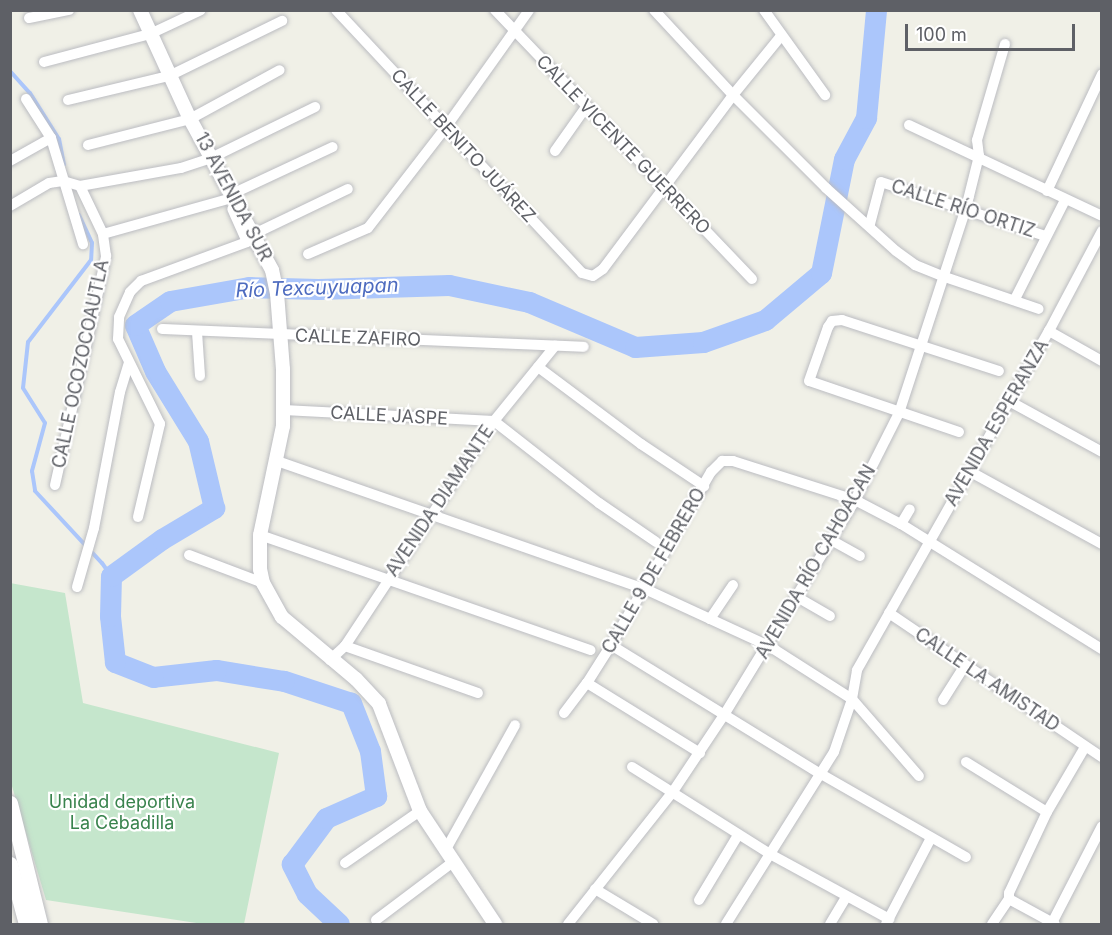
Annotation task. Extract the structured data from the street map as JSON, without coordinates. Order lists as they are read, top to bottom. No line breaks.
{"streets":{"street":["CALLE VICENTE GUERRERO","CALLE BENITO JUÁREZ","13 AVENIDA SUR","CALLE RÍO ORTIZ","CALLE ZAFIRO","CALLE OCOZOCOAUTLA","CALLE JASPE","AVENIDA ESPERANZA","AVENIDA DIAMANTE","AVENIDA RÍO CAHOACAN","CALLE 9 DE FEBRERO","CALLE LA AMISTAD"]},"crossings":[["CALLE VICENTE GUERRERO","CALLE BENITO JUÁREZ"],["13 AVENIDA SUR","CALLE ZAFIRO"],["13 AVENIDA SUR","CALLE OCOZOCOAUTLA"],["13 AVENIDA SUR","CALLE JASPE"],["13 AVENIDA SUR","AVENIDA DIAMANTE"],["CALLE RÍO ORTIZ","AVENIDA RÍO CAHOACAN"],["CALLE ZAFIRO","AVENIDA DIAMANTE"],["CALLE JASPE","AVENIDA DIAMANTE"],["AVENIDA ESPERANZA","CALLE LA AMISTAD"],["AVENIDA RÍO CAHOACAN","CALLE 9 DE FEBRERO"]],"water":["Río Texcuyuapan"],"parks":["Unidad deportiva La Cebadilla"],"scale_bar":"100 m"}
